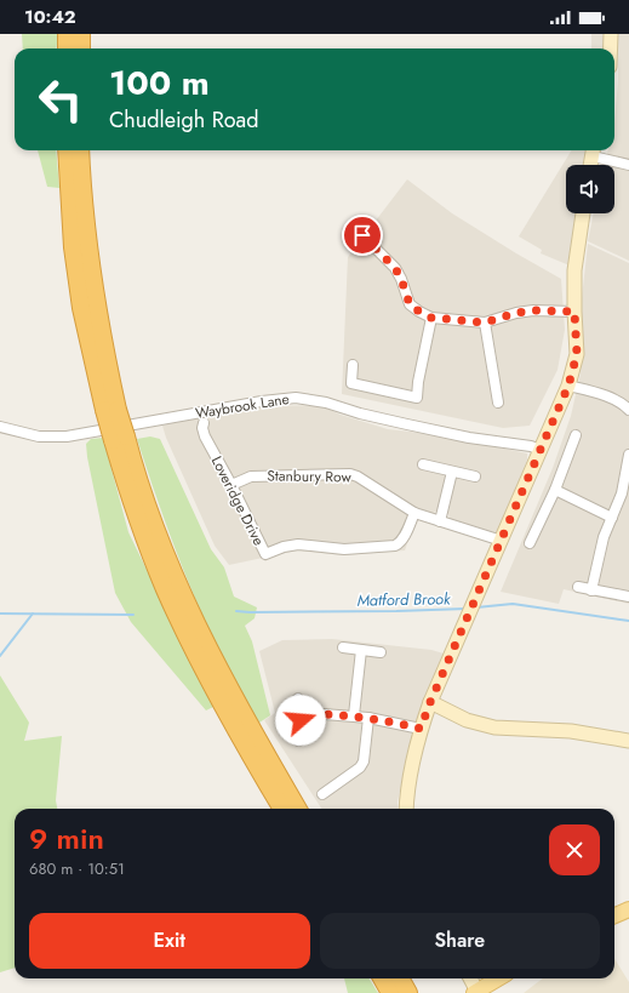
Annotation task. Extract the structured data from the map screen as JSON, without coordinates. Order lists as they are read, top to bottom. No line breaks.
{"streets":{"street":["Waybrook Lane","Stanbury Row","Loveridge Drive"]},"crossings":[["Stanbury Row","Loveridge Drive"]],"water":["Matford Brook"],"page":{"status":"10:42","turn":["100 m","Chudleigh Road"],"heading":["9 min","680 m · 10:51"],"buttons":["Exit","Share"]}}
